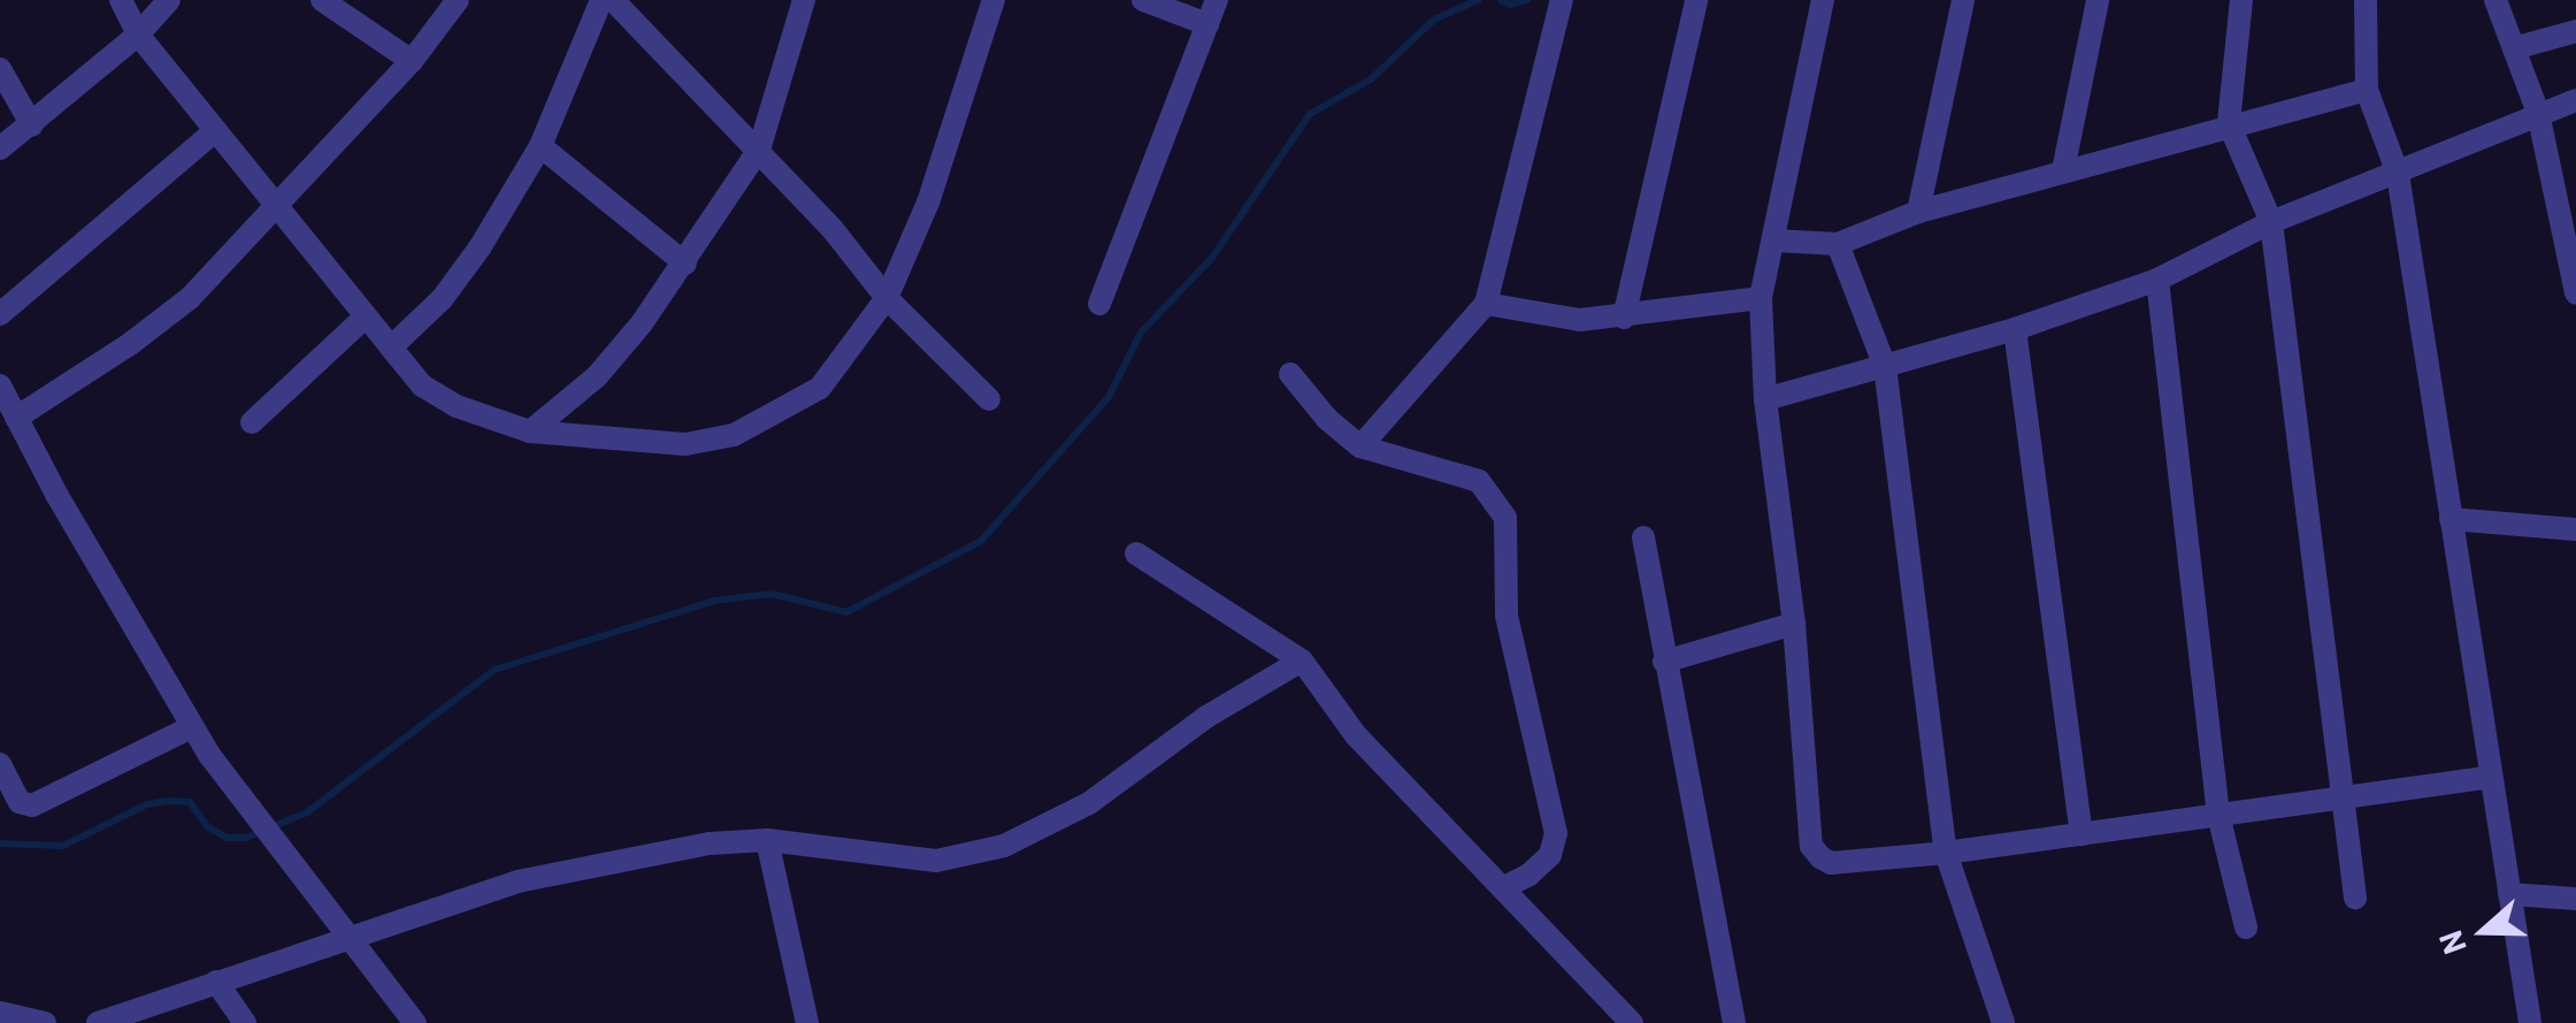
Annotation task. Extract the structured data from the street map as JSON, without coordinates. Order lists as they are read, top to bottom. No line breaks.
{"north":"left"}
